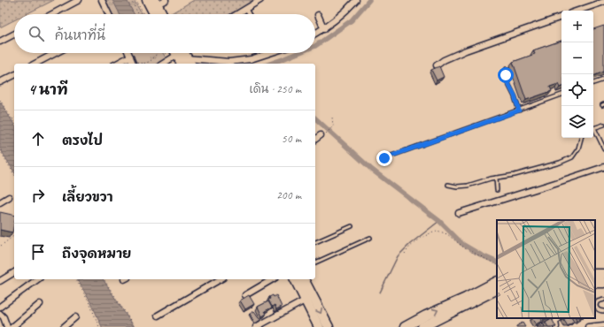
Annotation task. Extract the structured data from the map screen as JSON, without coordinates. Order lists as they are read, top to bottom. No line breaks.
{"page":{"map_buttons":["+","−"],"search":"ค้นหาที่นี่","heading":["4 นาที","เดิน · 250 m"],"list":[["ตรงไป","50 m"],["เลี้ยวขวา","200 m"],"ถึงจุดหมาย"]}}
